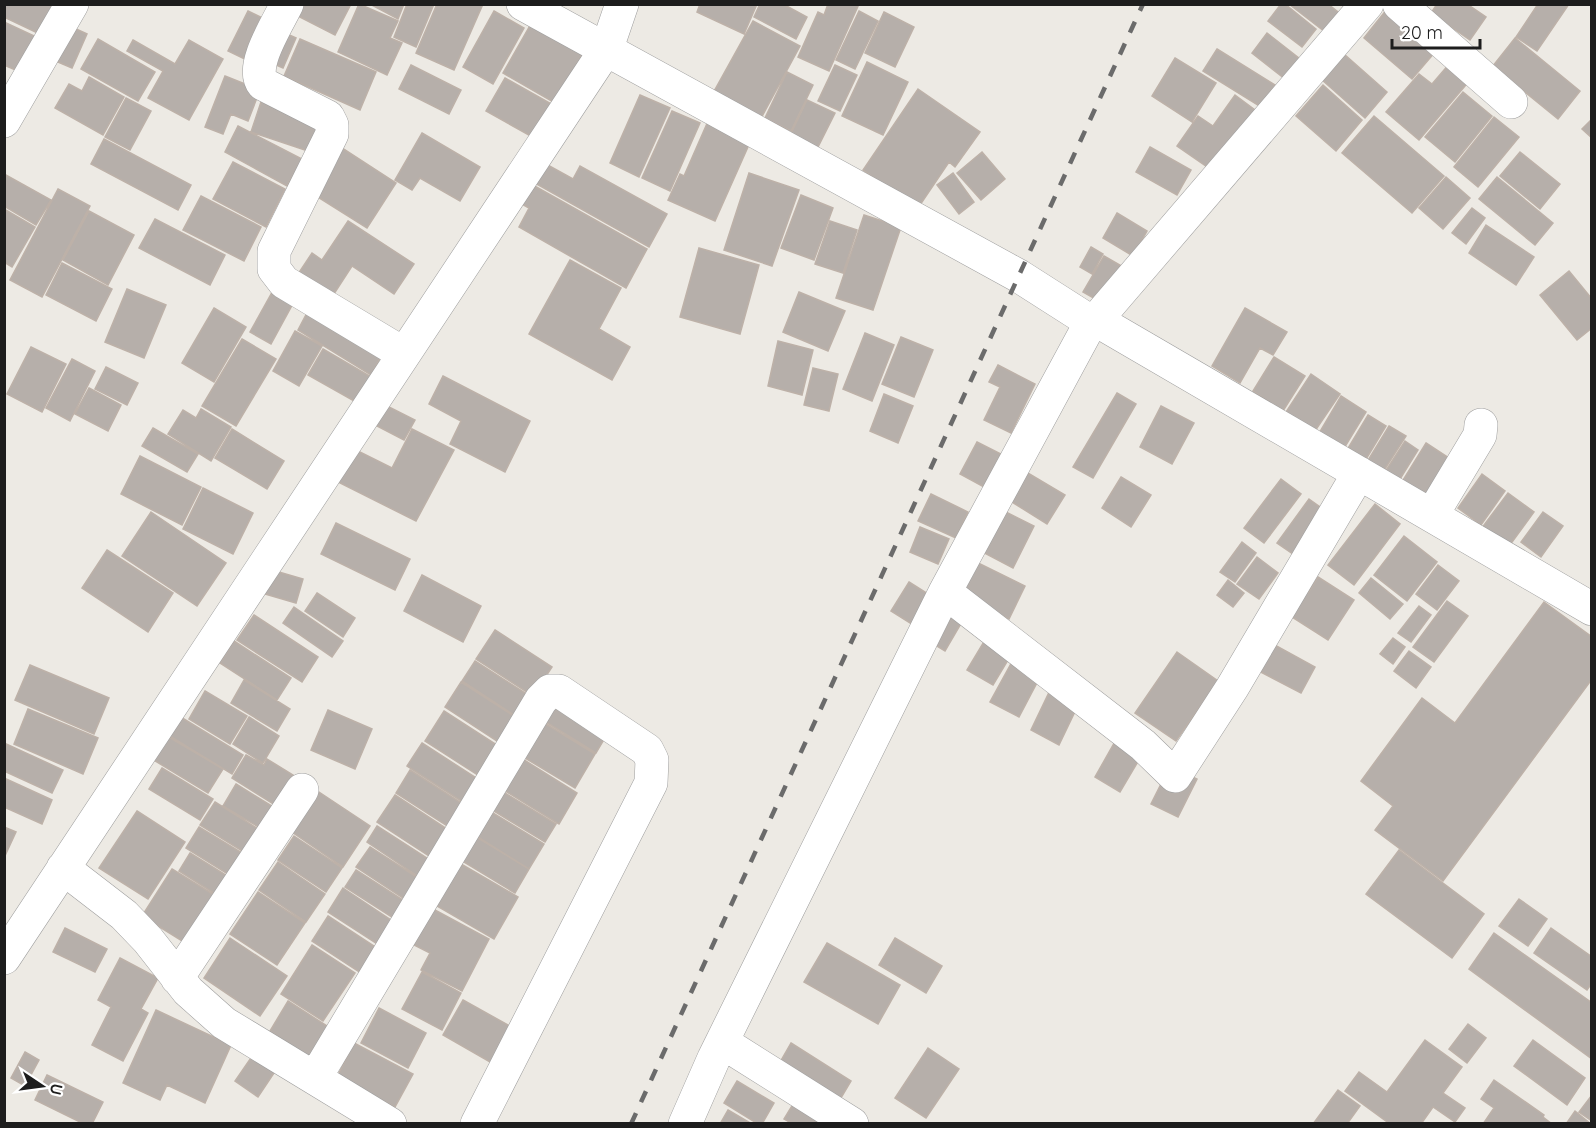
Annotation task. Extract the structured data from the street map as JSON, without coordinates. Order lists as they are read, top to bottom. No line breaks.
{"scale_bar":"20 m","north":"right"}
